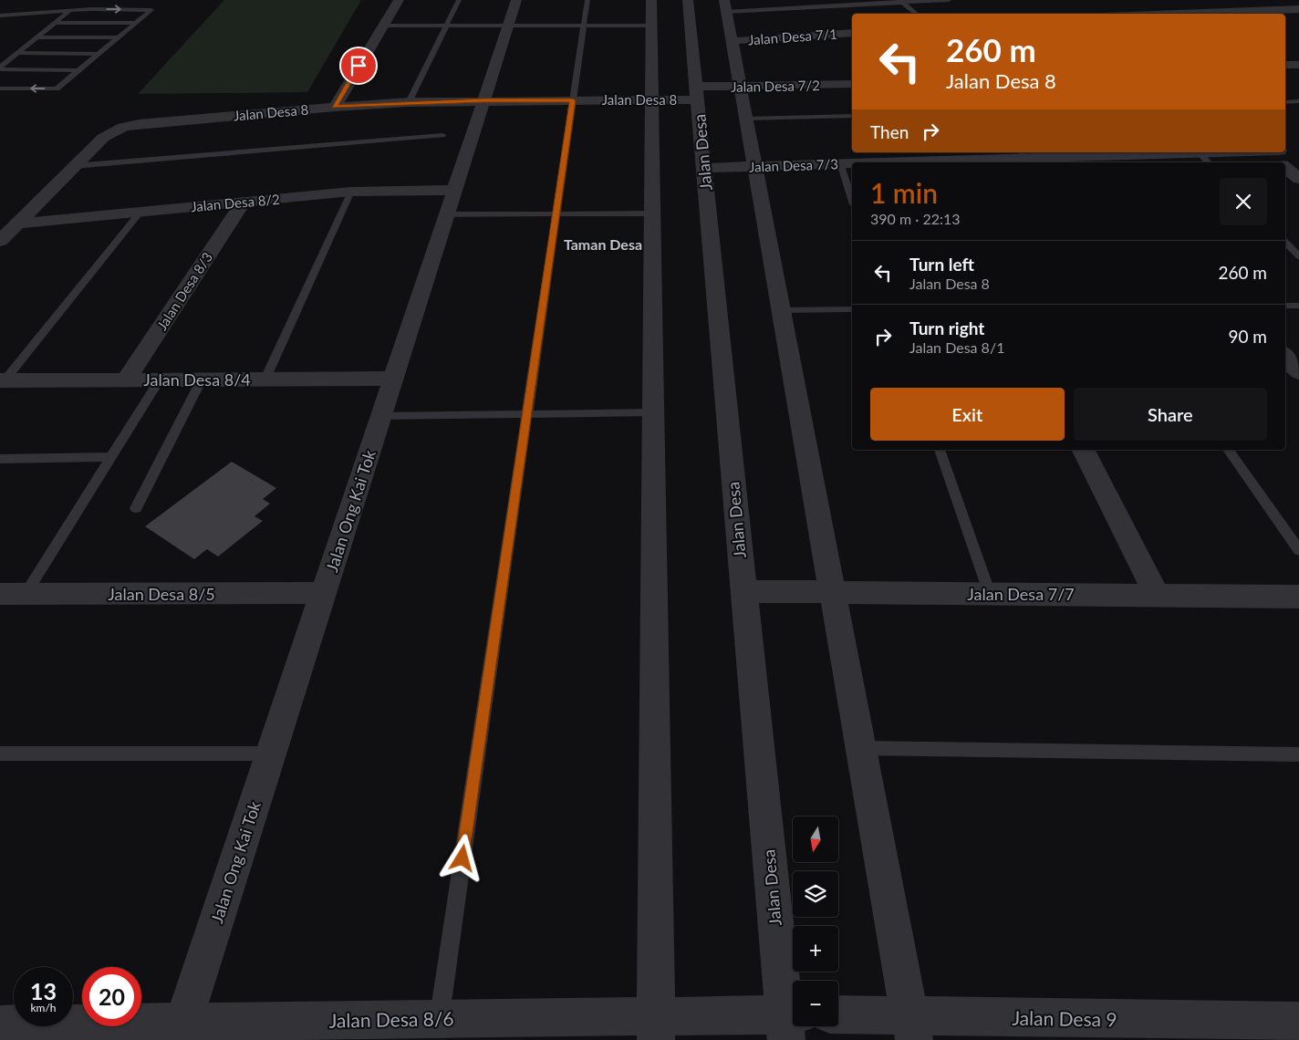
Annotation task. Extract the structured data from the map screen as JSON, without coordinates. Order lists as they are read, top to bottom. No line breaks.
{"streets":{"street":["Jalan Desa 7/1","Jalan Desa 7/2","Jalan Desa 8","Jalan Desa","Jalan Desa 7/3","Jalan Desa 8/2","Jalan Desa 8/3","Jalan Desa 8/4","Jalan Ong Kai Tok","Jalan Desa 8/5","Jalan Desa 7/7","Jalan Desa 9","Jalan Desa 8/6"]},"crossings":[["Jalan Desa 7/2","Jalan Desa 8"],["Jalan Desa 7/2","Jalan Desa"],["Jalan Desa 8","Jalan Desa"],["Jalan Desa 8","Jalan Desa 8/2"],["Jalan Desa 8","Jalan Ong Kai Tok"],["Jalan Desa","Jalan Desa 7/3"],["Jalan Desa","Jalan Desa 7/7"],["Jalan Desa","Jalan Desa 8/6"],["Jalan Desa 8/2","Jalan Desa 8/3"],["Jalan Desa 8/2","Jalan Ong Kai Tok"],["Jalan Desa 8/3","Jalan Desa 8/4"],["Jalan Desa 8/4","Jalan Ong Kai Tok"],["Jalan Ong Kai Tok","Jalan Desa 8/5"],["Jalan Ong Kai Tok","Jalan Desa 8/6"]],"districts":["Taman Desa"],"north":"bottom","page":{"turn":["260 m","Jalan Desa 8"],"then":"Then","heading":["1 min","390 m · 22:13"],"list":[{"name":"Turn left","note":"Jalan Desa 8","value":"260 m"},{"name":"Turn right","note":"Jalan Desa 8/1","value":"90 m"}],"buttons":["Exit","Share"],"map_buttons":["+","−"],"speed":"13 km/h","limit":"20"}}
